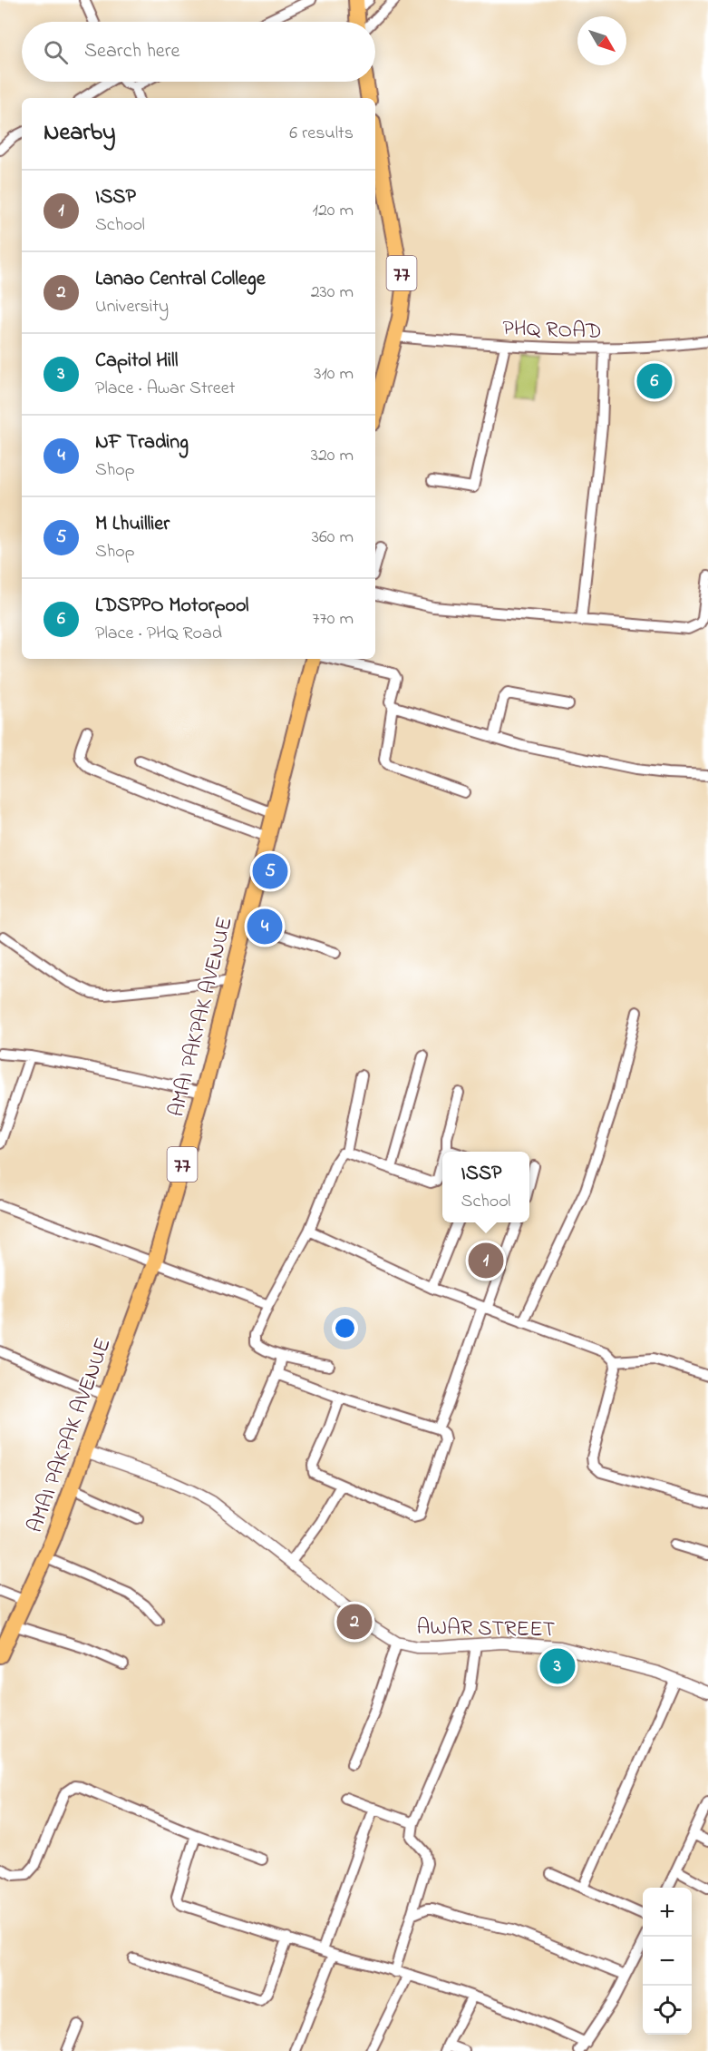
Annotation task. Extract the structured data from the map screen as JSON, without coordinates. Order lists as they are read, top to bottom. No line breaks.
{"streets":{"highway":["77","AMAI PAKPAK AVENUE"],"street":["PHQ ROAD","AWAR STREET"]},"crossings":[["77","PHQ ROAD"],["AMAI PAKPAK AVENUE","AWAR STREET"]],"north":"bottom right","page":{"search":"Search here","heading":["Nearby","6 results"],"list":[{"mark":"1","name":"ISSP","note":"School","value":"120 m"},{"mark":"2","name":"Lanao Central College","note":"University","value":"230 m"},{"mark":"3","name":"Capitol Hill","note":"Place · Awar Street","value":"310 m"},{"mark":"4","name":"NF Trading","note":"Shop","value":"320 m"},{"mark":"5","name":"M Lhuillier","note":"Shop","value":"360 m"},{"mark":"6","name":"LDSPPO Motorpool","note":"Place · PHQ Road","value":"770 m"}],"pins":["6","5","4","1","2","3"],"popup":["ISSP","School"],"map_buttons":["+","−"]}}
